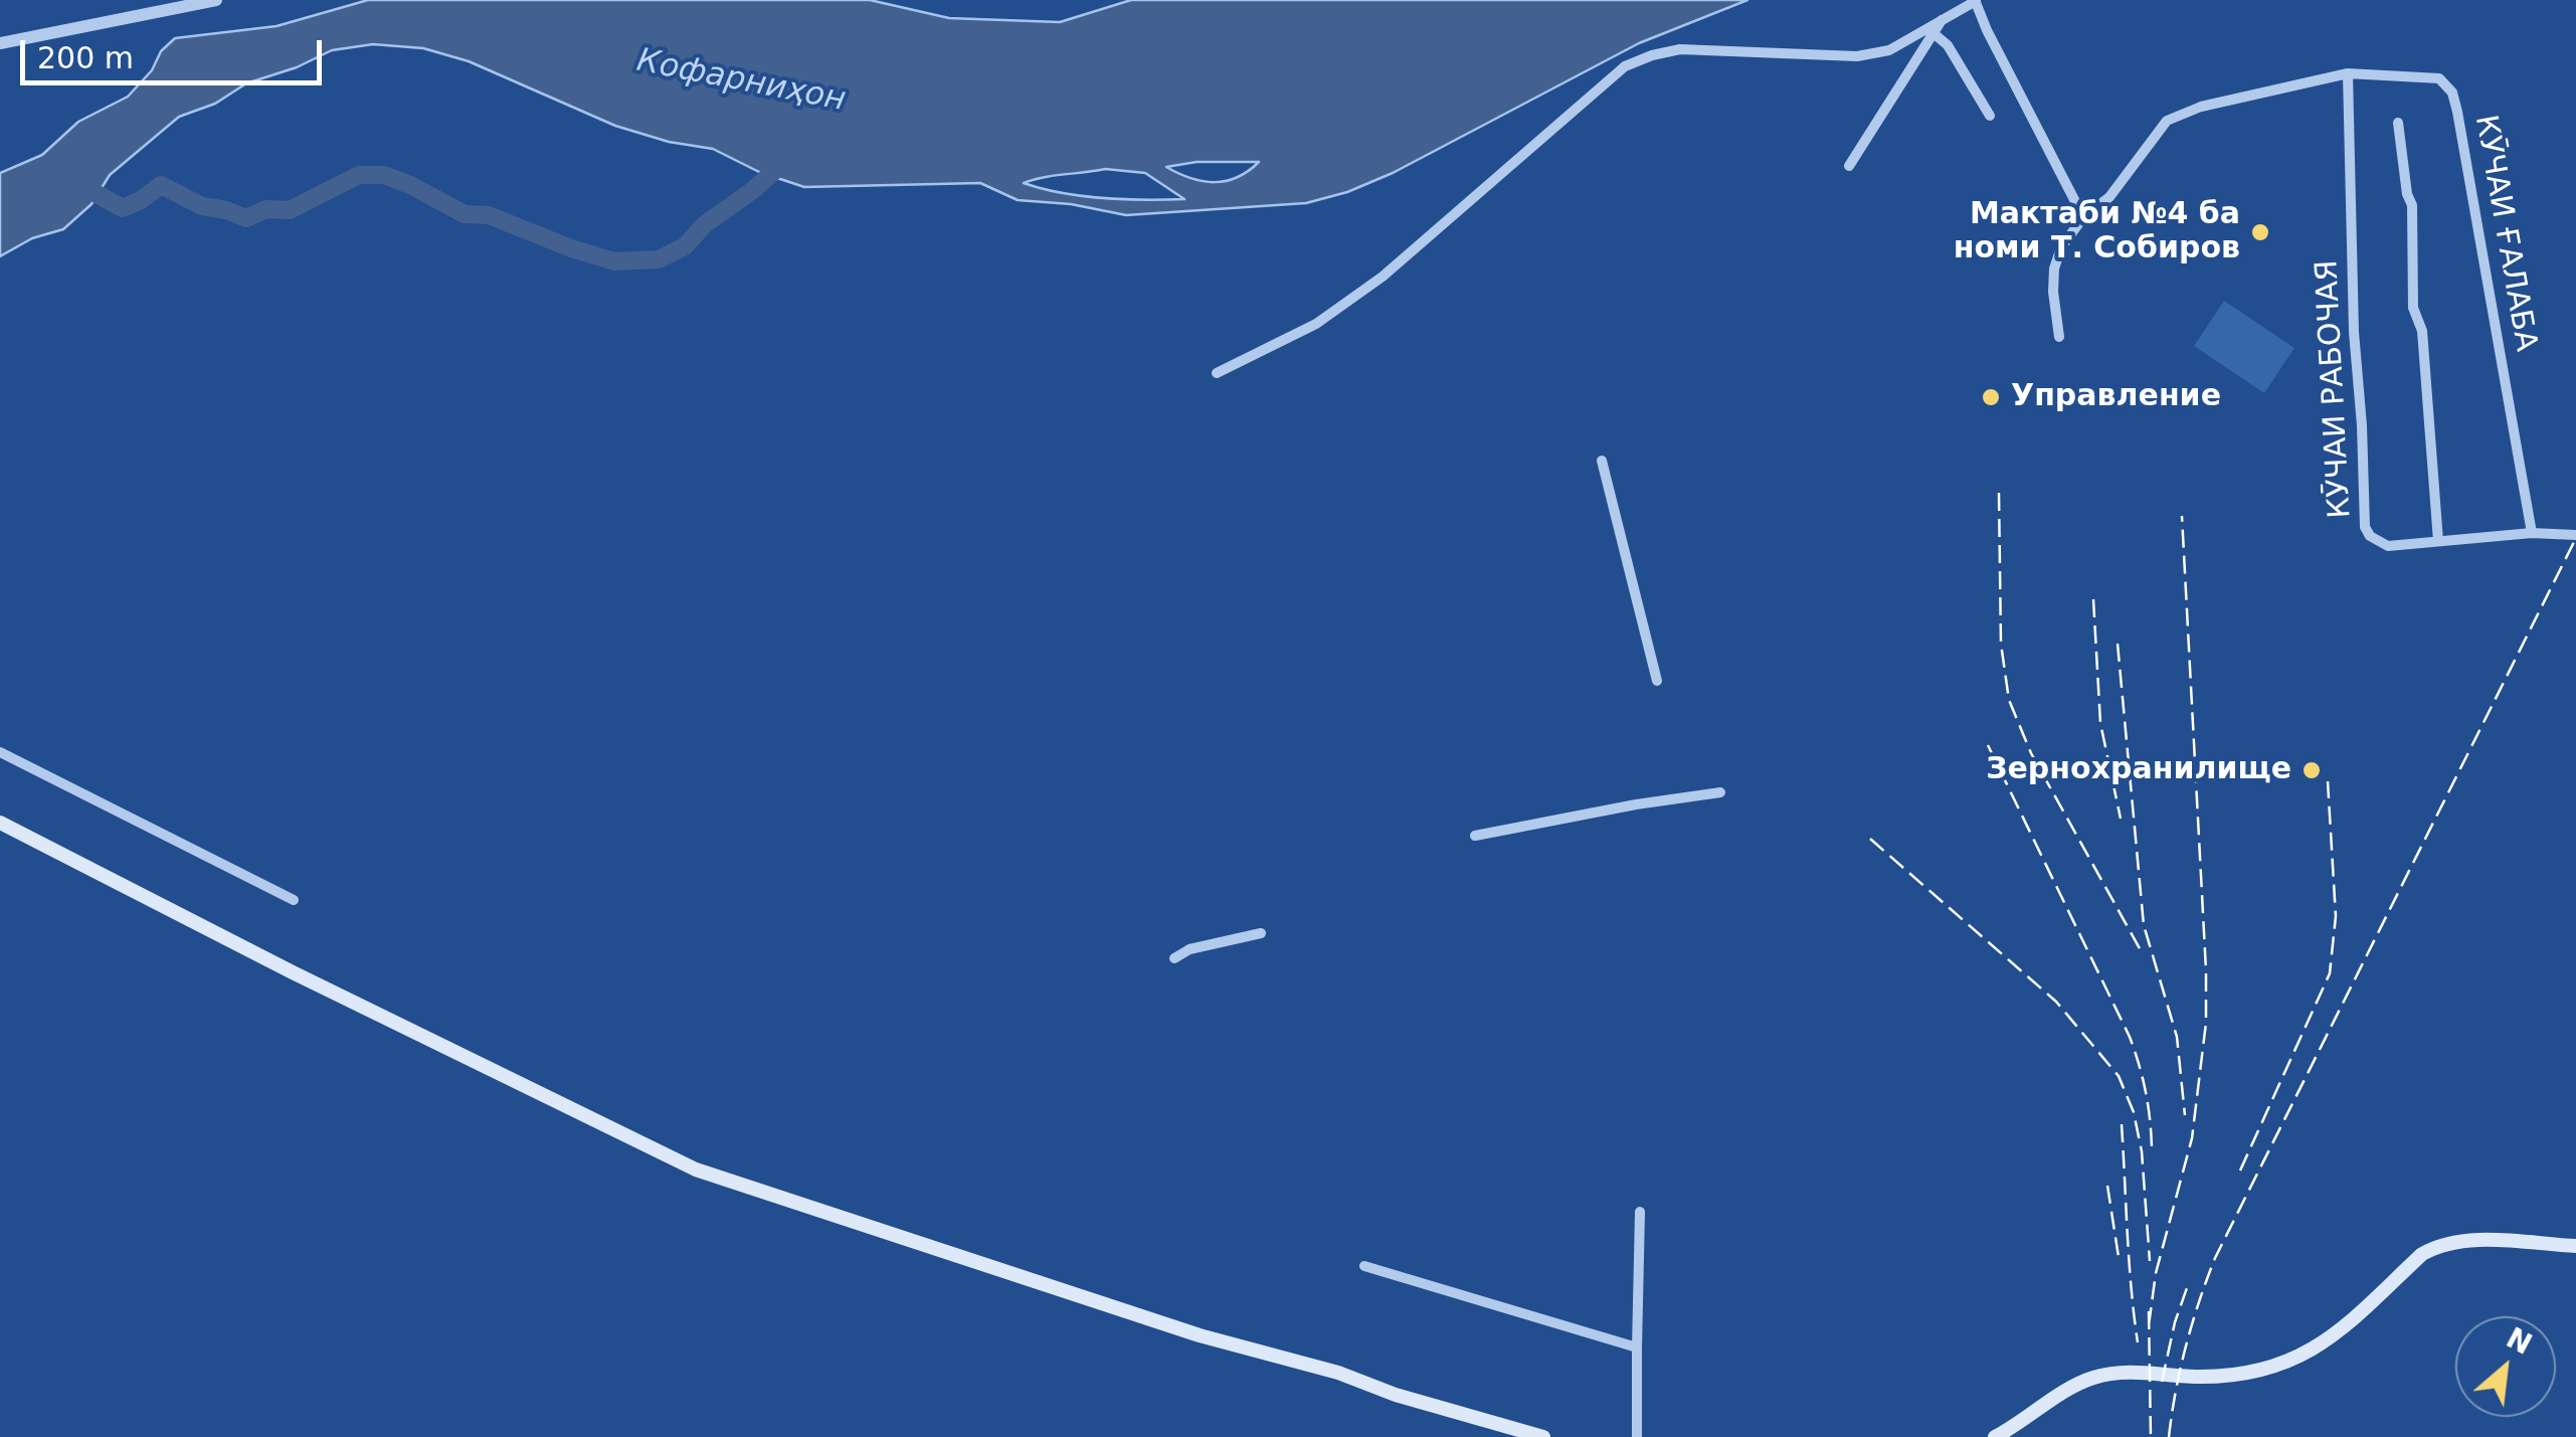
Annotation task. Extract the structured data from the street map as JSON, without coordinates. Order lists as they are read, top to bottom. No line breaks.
{"streets":{"street":["КӮЧАИ ҒАЛАБА","КӮЧАИ РАБОЧАЯ"]},"crossings":[["КӮЧАИ ҒАЛАБА","КӮЧАИ РАБОЧАЯ"]],"water":["Кофарниҳон"],"places":["Мактаби №4 ба номи Т. Собиров","Управление","Зернохранилище"],"scale_bar":"200 m","north":"top right"}
